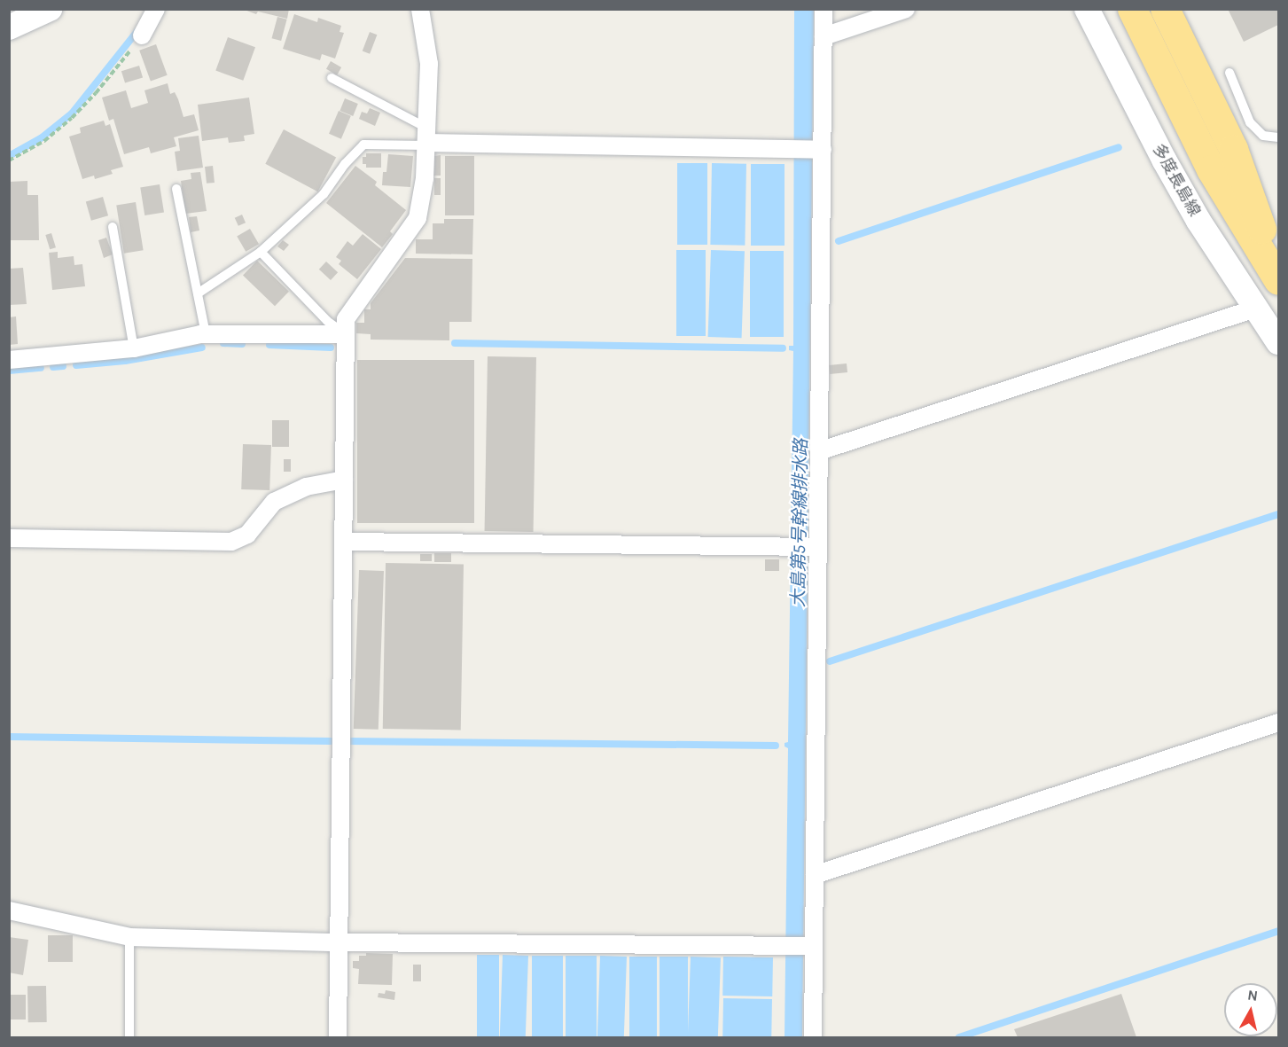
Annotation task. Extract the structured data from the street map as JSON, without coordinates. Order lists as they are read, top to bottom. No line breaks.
{"streets":{"main road":["多度長島線"]},"water":["大島第5号幹線排水路"],"north":"top"}
